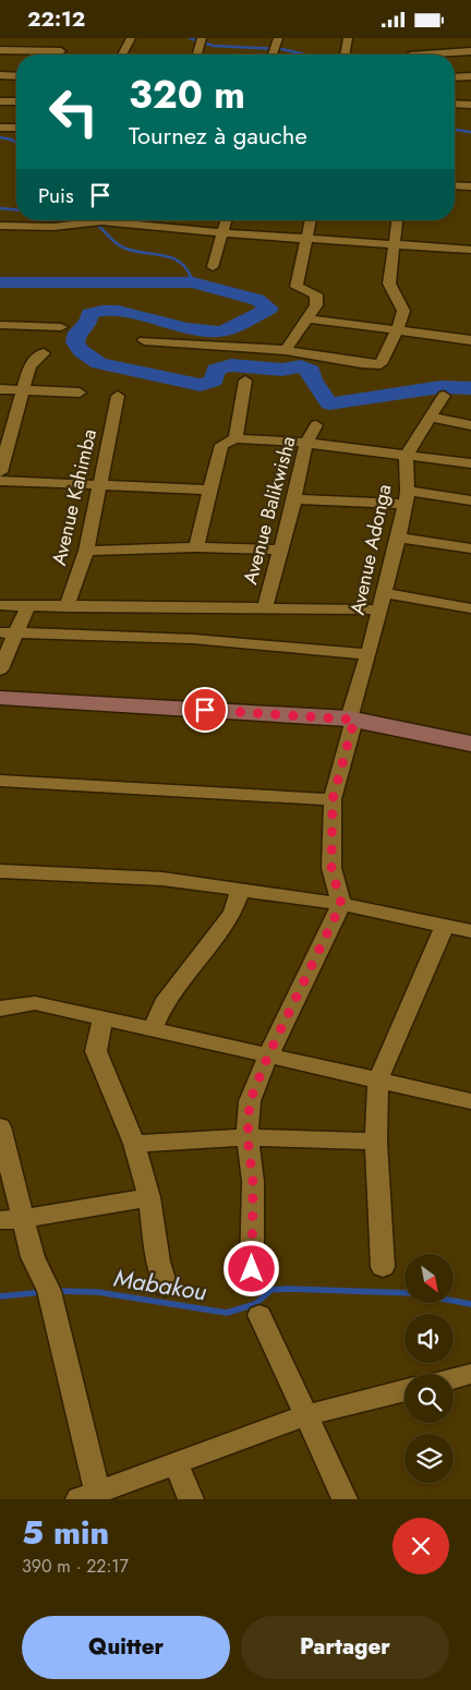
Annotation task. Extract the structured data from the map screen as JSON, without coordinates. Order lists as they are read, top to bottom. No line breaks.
{"streets":{"street":["Avenue Kahimba","Avenue Balikwisha","Avenue Adonga"]},"water":["Mabakou"],"north":"bottom right","page":{"status":"22:12","turn":["320 m","Tournez à gauche"],"then":"Puis","heading":["5 min","390 m · 22:17"],"buttons":["Quitter","Partager"]}}
